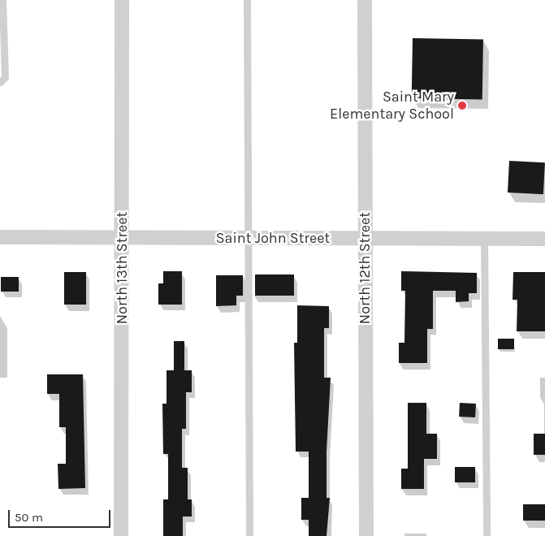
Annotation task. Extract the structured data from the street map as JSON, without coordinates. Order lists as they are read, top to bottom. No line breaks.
{"streets":{"street":["Saint John Street","North 13th Street","North 12th Street"]},"crossings":[["Saint John Street","North 13th Street"],["Saint John Street","North 12th Street"]],"places":["Saint Mary Elementary School"],"scale_bar":"50 m"}
